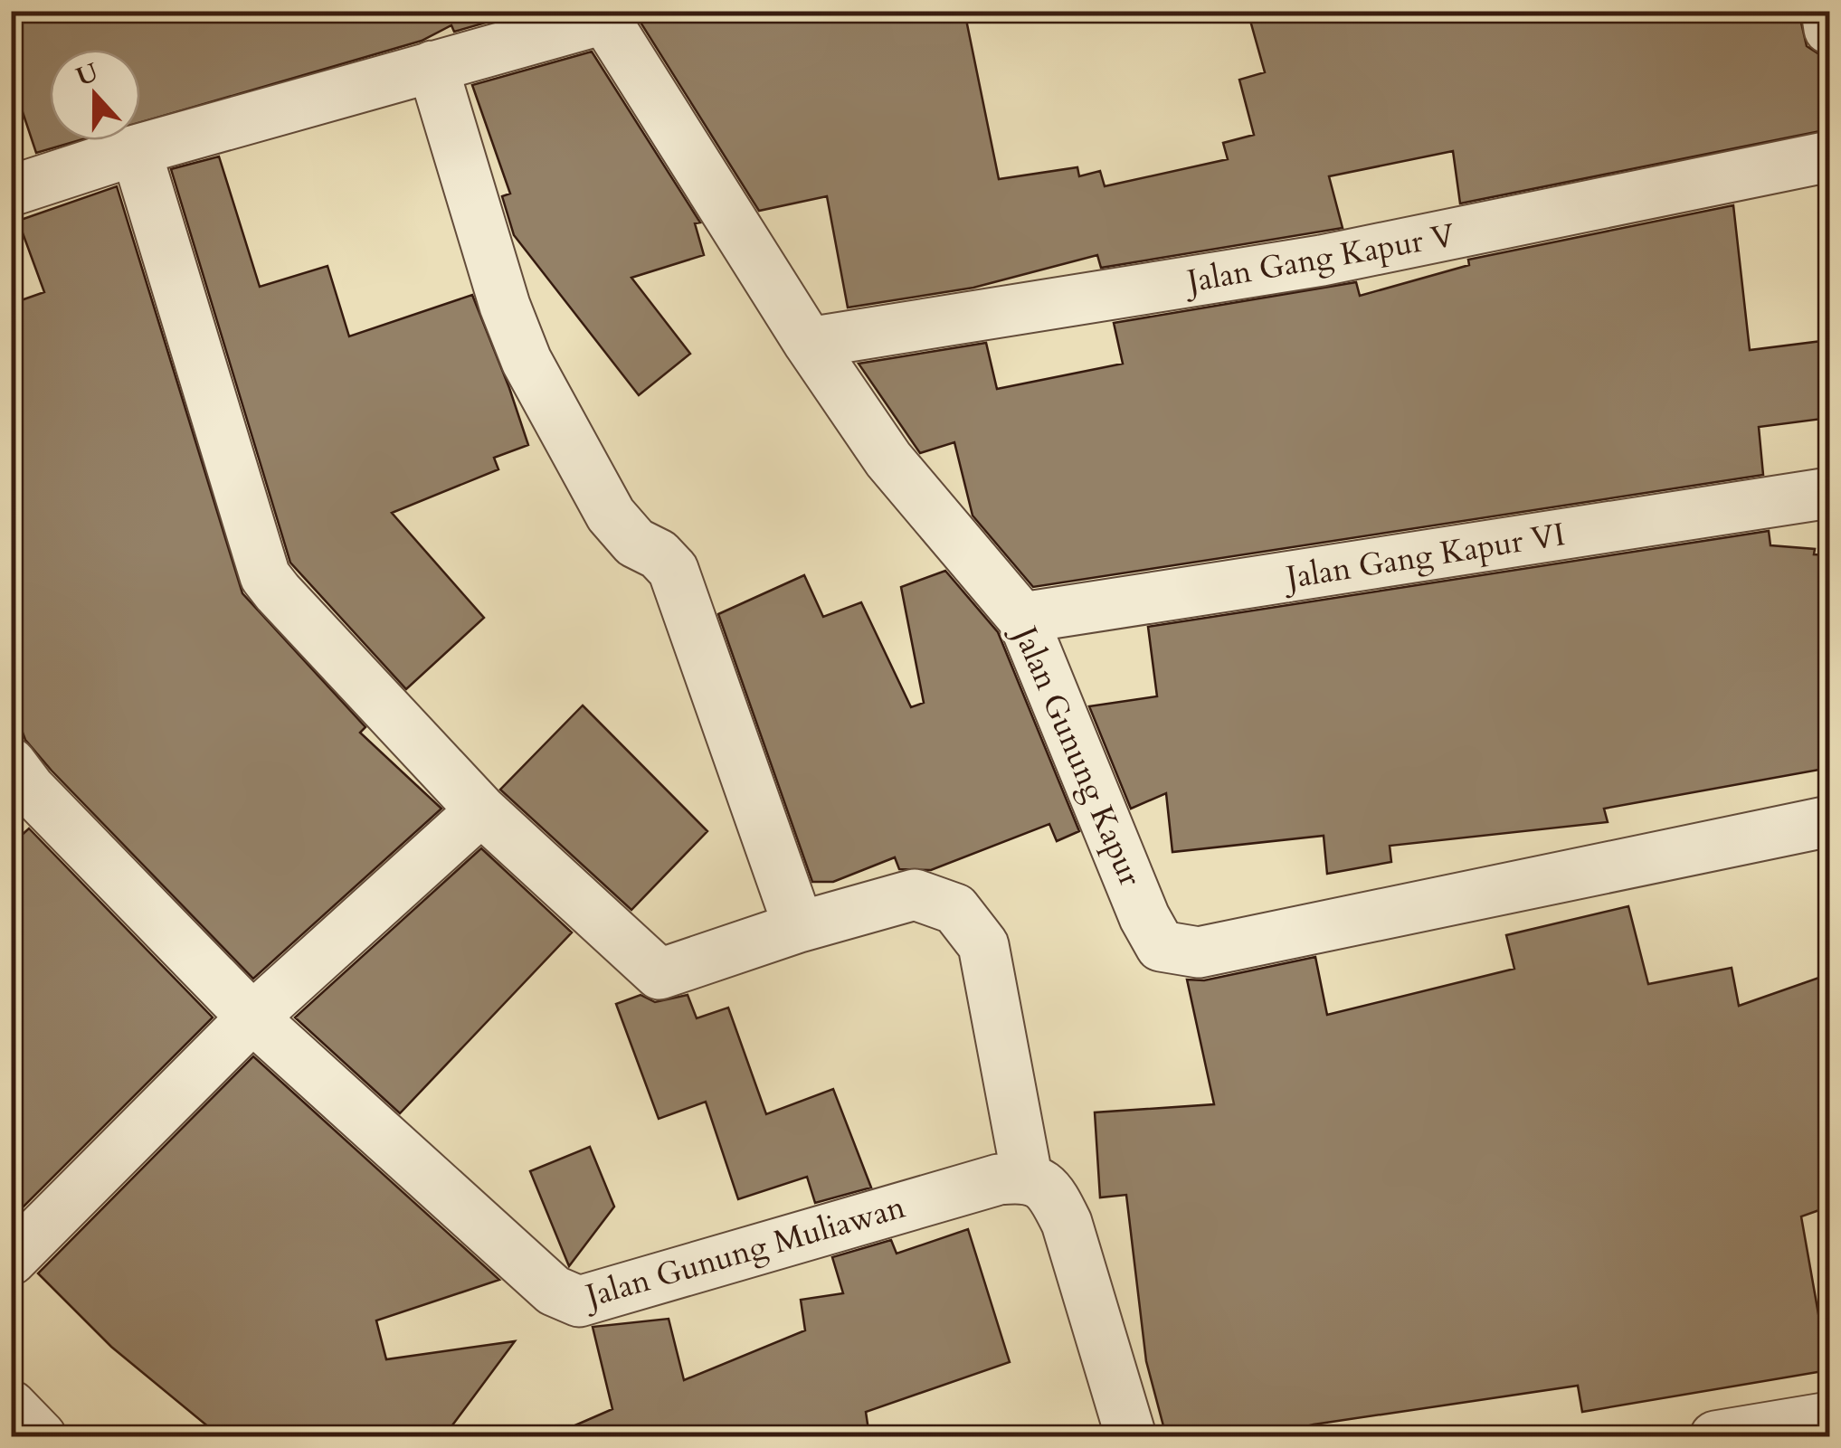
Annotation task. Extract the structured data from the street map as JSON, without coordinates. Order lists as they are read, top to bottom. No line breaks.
{"streets":{"street":["Jalan Gang Kapur V","Jalan Gang Kapur VI","Jalan Gunung Kapur","Jalan Gunung Muliawan"]},"crossings":[["Jalan Gang Kapur V","Jalan Gunung Kapur"],["Jalan Gang Kapur VI","Jalan Gunung Kapur"]],"north":"top"}
